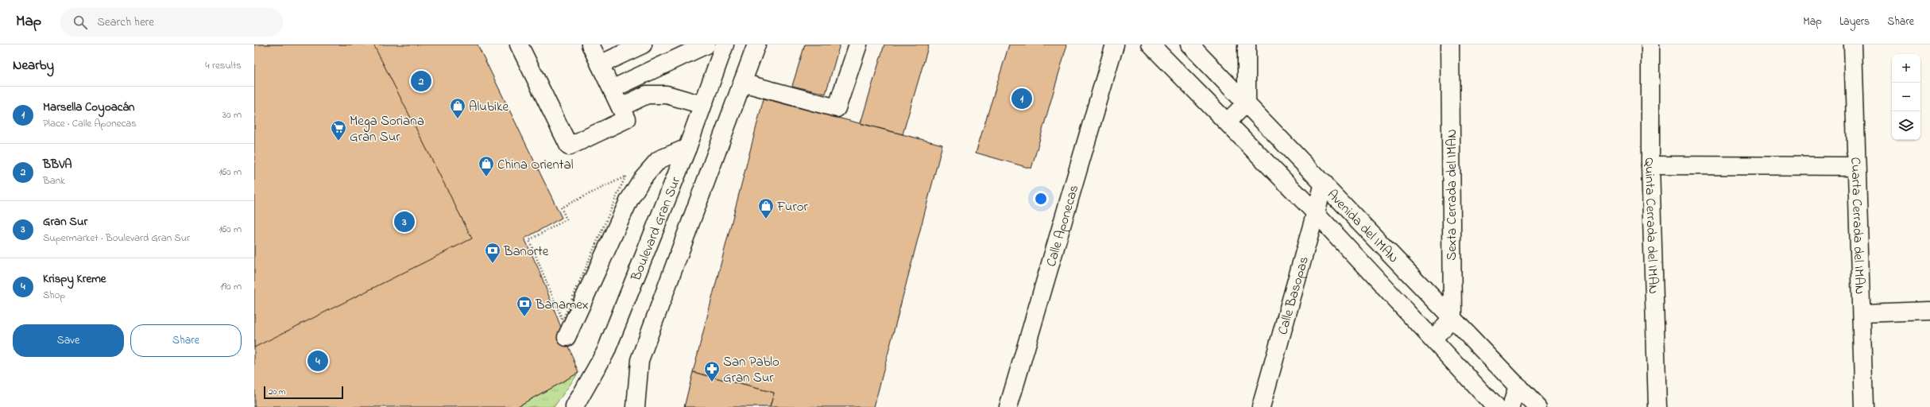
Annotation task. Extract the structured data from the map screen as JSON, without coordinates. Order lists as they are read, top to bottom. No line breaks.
{"streets":{"street":["Sexta Cerrada del IMAN","Avenida del IMAN","Calle Aponecas","Quinta Cerrada del IMAN","Cuarta Cerrada del IMAN","Boulevard Gran Sur","Calle Basopas"]},"crossings":[["Sexta Cerrada del IMAN","Avenida del IMAN"],["Avenida del IMAN","Calle Basopas"]],"places":{"shop":["Alubike","China Oriental","Furor"],"supermarket":["Mega Soriana Gran Sur"],"bank":["Banorte","Banamex"],"pharmacy":["San Pablo Gran Sur"]},"scale_bar":"20 m","page":{"header":"Map","search":"Search here","nav":["Map","Layers","Share"],"heading":["Nearby","4 results"],"map_buttons":["+","−"],"pins":["2","1","3","4"],"list":[{"mark":"1","name":"Marsella Coyoacán","note":"Place · Calle Aponecas","value":"30 m"},{"mark":"2","name":"BBVA","note":"Bank","value":"160 m"},{"mark":"3","name":"Gran Sur","note":"Supermarket · Boulevard Gran Sur","value":"160 m"},{"mark":"4","name":"Krispy Kreme","note":"Shop","value":"190 m"}],"buttons":["Save","Share"],"scale":"20 m"}}
